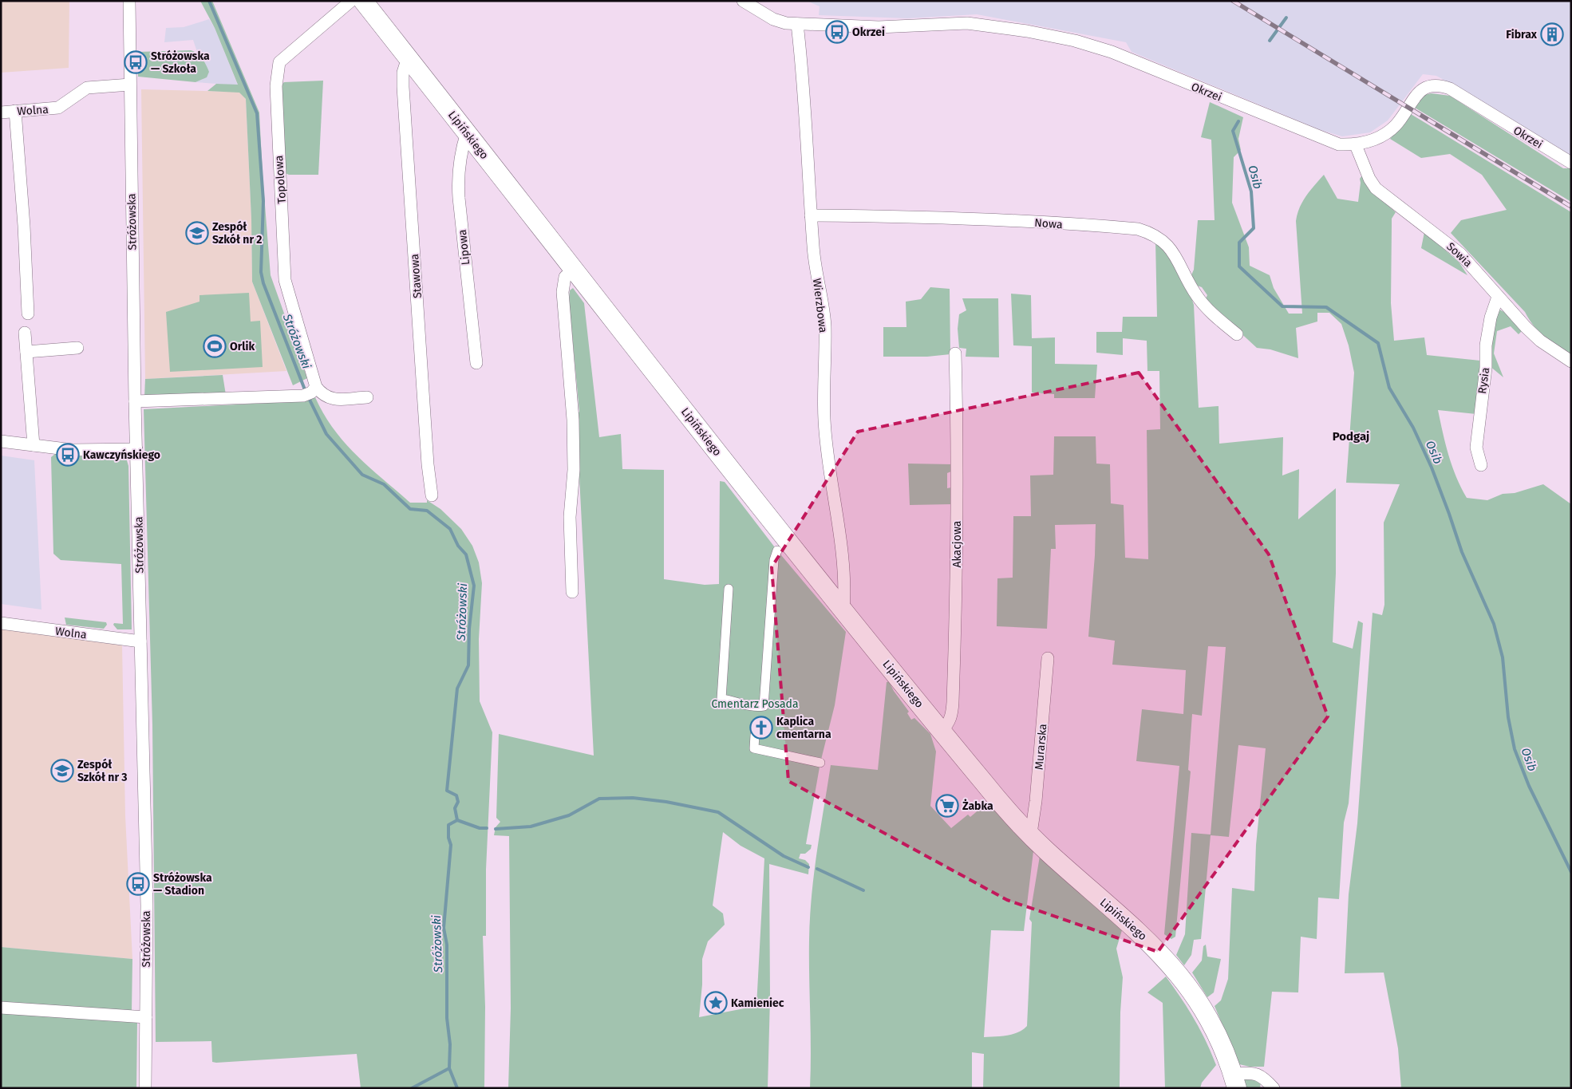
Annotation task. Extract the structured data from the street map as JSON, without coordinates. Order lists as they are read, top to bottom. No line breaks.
{"streets":{"main road":["Lipińskiego"],"street":["Okrzei","Wolna","Topolowa","Stróżowska","Nowa","Lipowa","Sowia","Stawowa","Wierzbowa","Rysia","Akacjowa","Murarska"]},"crossings":[["Okrzei","Sowia"],["Okrzei","Wierzbowa"],["Wolna","Stróżowska"],["Lipińskiego","Lipowa"],["Lipińskiego","Stawowa"],["Lipińskiego","Wierzbowa"],["Lipińskiego","Akacjowa"],["Lipińskiego","Murarska"],["Nowa","Wierzbowa"],["Sowia","Rysia"]],"districts":["Podgaj"],"water":["Osib","Stróżowski"],"parks":["Cmentarz Posada"],"places":{"bus stop":["Okrzei","Stróżowska — Szkoła","Kawczyńskiego","Stróżowska — Stadion"],"building":["Fibrax"],"school or university":["Zespół Szkół nr 2","Zespół Szkół nr 3"],"sports":["Orlik"],"church":["Kaplica cmentarna"],"supermarket":["Żabka"],"place":["Kamieniec"]}}
